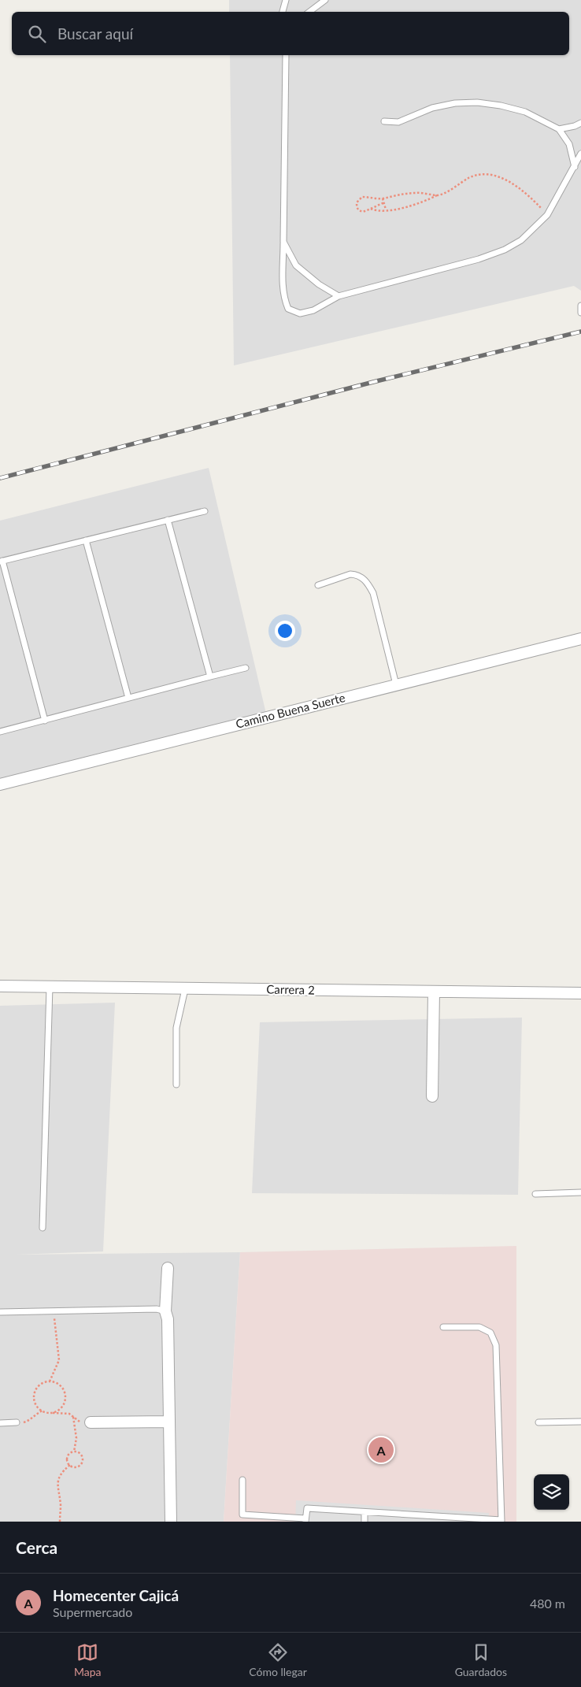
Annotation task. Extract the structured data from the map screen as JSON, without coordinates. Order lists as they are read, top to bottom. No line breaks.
{"streets":{"street":["Camino Buena Suerte","Carrera 2"]},"page":{"search":"Buscar aquí","pins":"A","heading":"Cerca","list":[{"mark":"A","name":"Homecenter Cajicá","note":"Supermercado","value":"480 m"}],"nav":["Mapa","Cómo llegar","Guardados"]}}
